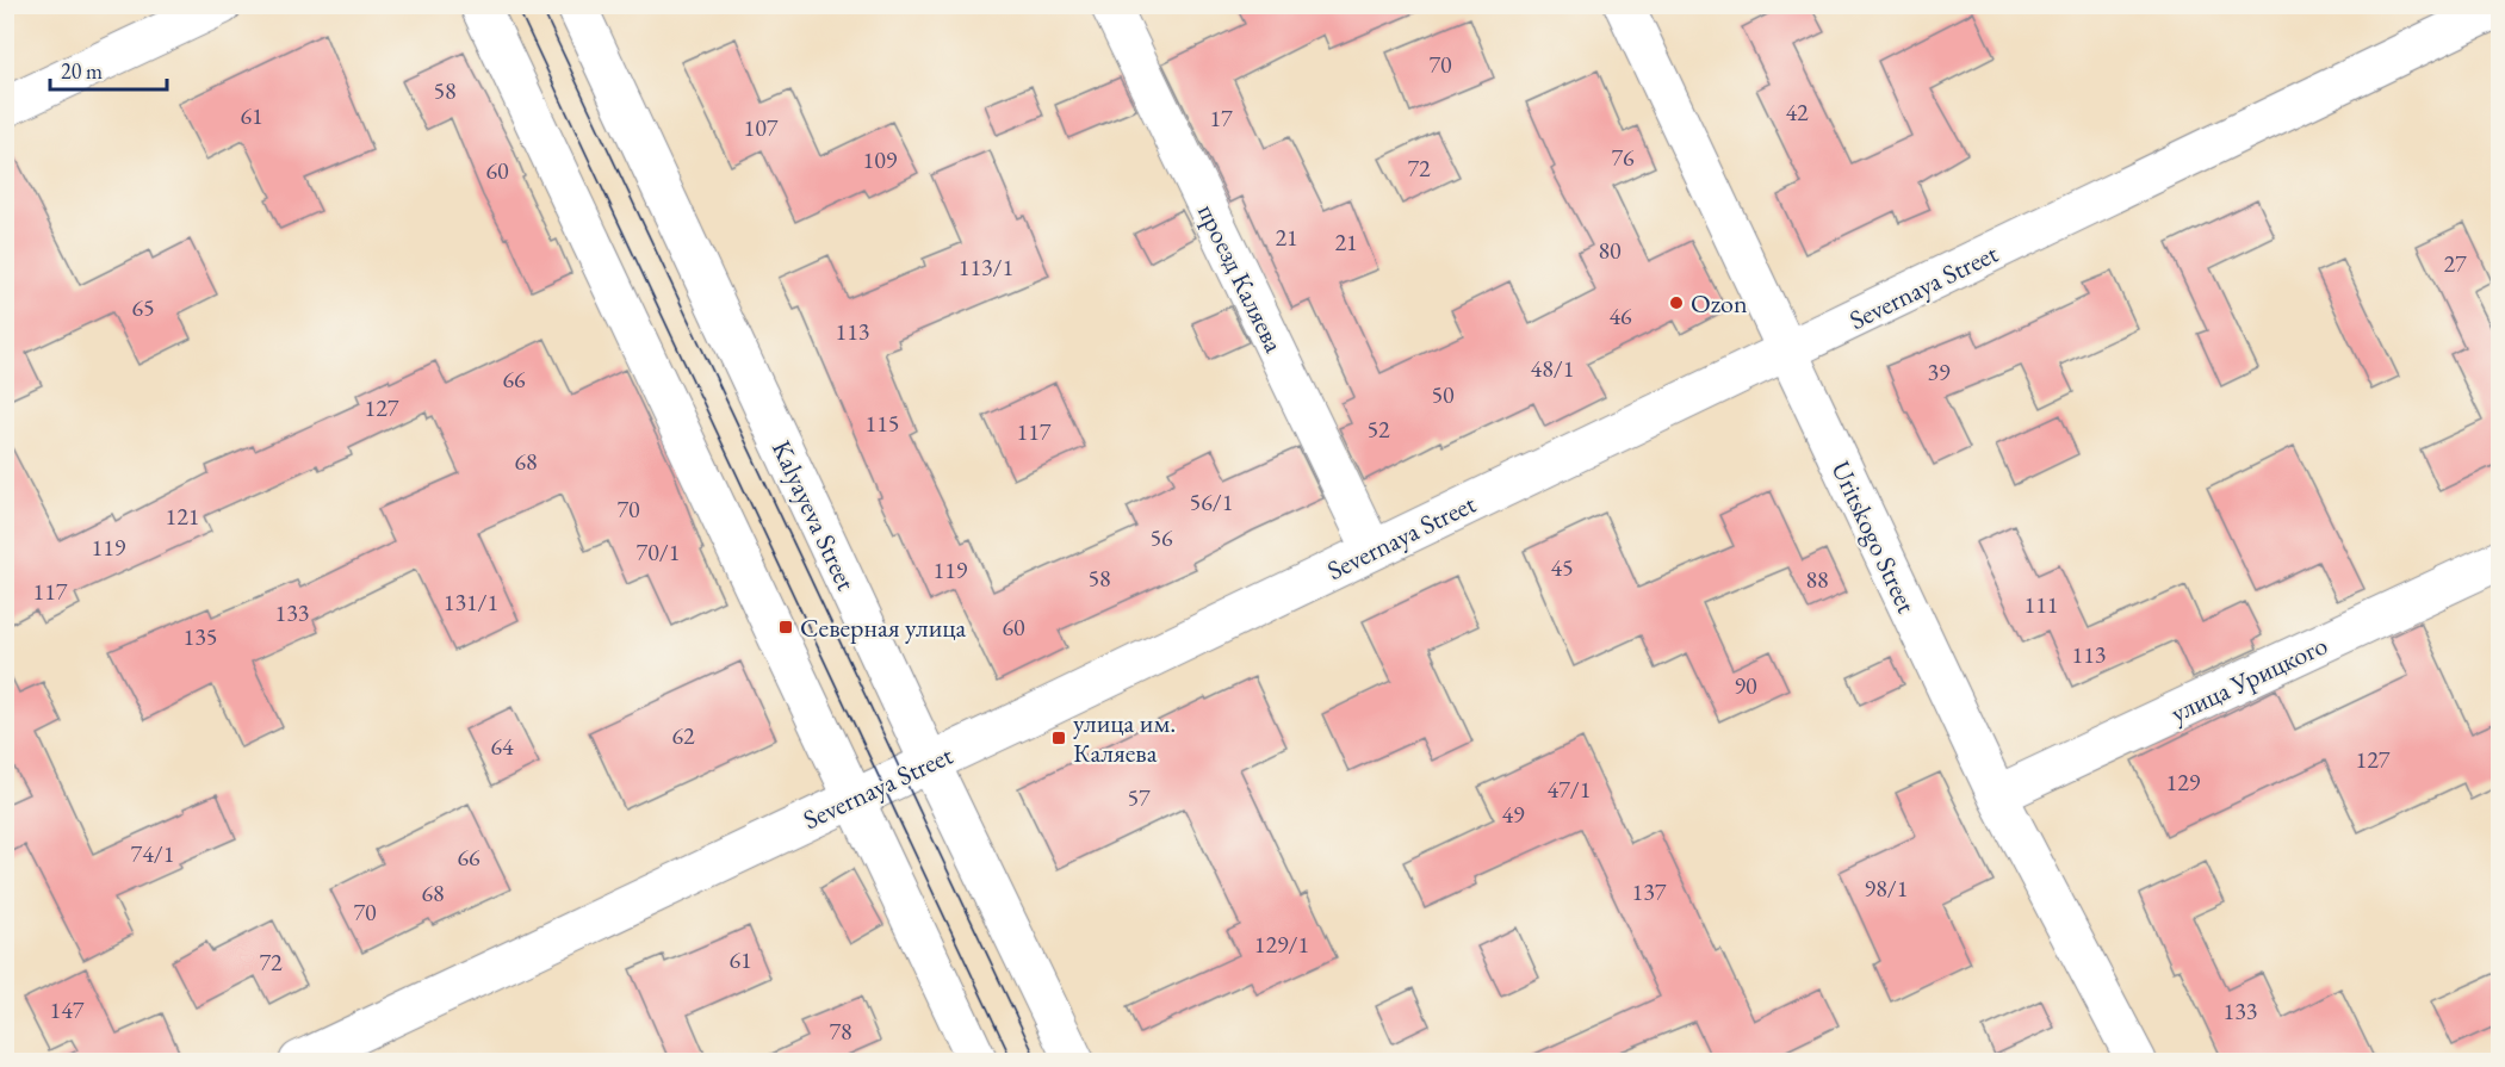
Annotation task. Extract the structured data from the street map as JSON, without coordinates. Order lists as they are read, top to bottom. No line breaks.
{"streets":{"street":["проезд Каляева","Severnaya Street","Kalyayeva Street","Uritskogo Street","улица Урицкого"]},"crossings":[["проезд Каляева","Severnaya Street"],["Severnaya Street","Kalyayeva Street"],["Severnaya Street","Uritskogo Street"],["Uritskogo Street","улица Урицкого"]],"places":{"other":["Ozon"],"transit":["Северная улица","улица им. Каляева"]},"house_numbers":["70","58","42","61","17","107","76","109","72","60","21","21","80","27","113/1","65","46","113","48/1","39","66","50","127","115","52","117","68","56/1","70","121","56","119","70/1","45","119","58","88","117","131/1","111","133","60","135","113","90","62","64","127","129","47/1","57","49","74/1","66","98/1","137","68","70","129/1","61","72","147","133","78"],"scale_bar":"20 m"}
